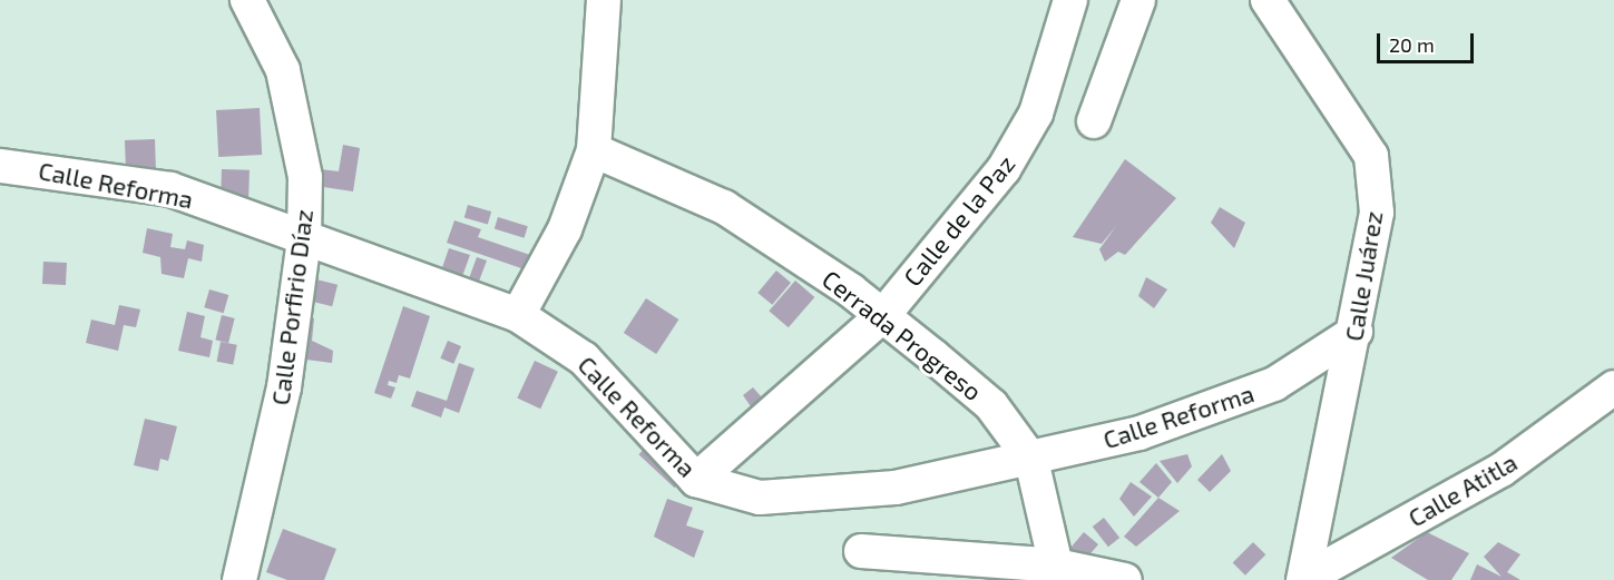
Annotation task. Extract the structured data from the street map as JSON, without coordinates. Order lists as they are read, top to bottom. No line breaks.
{"streets":{"street":["Calle Reforma","Calle de la Paz","Calle Juárez","Calle Porfirio Díaz","Cerrada Progreso","Calle Atitla"]},"crossings":[["Calle Reforma","Calle de la Paz"],["Calle Reforma","Calle Juárez"],["Calle Reforma","Calle Porfirio Díaz"],["Calle Reforma","Cerrada Progreso"],["Calle de la Paz","Cerrada Progreso"],["Calle Juárez","Calle Atitla"]],"scale_bar":"20 m"}
